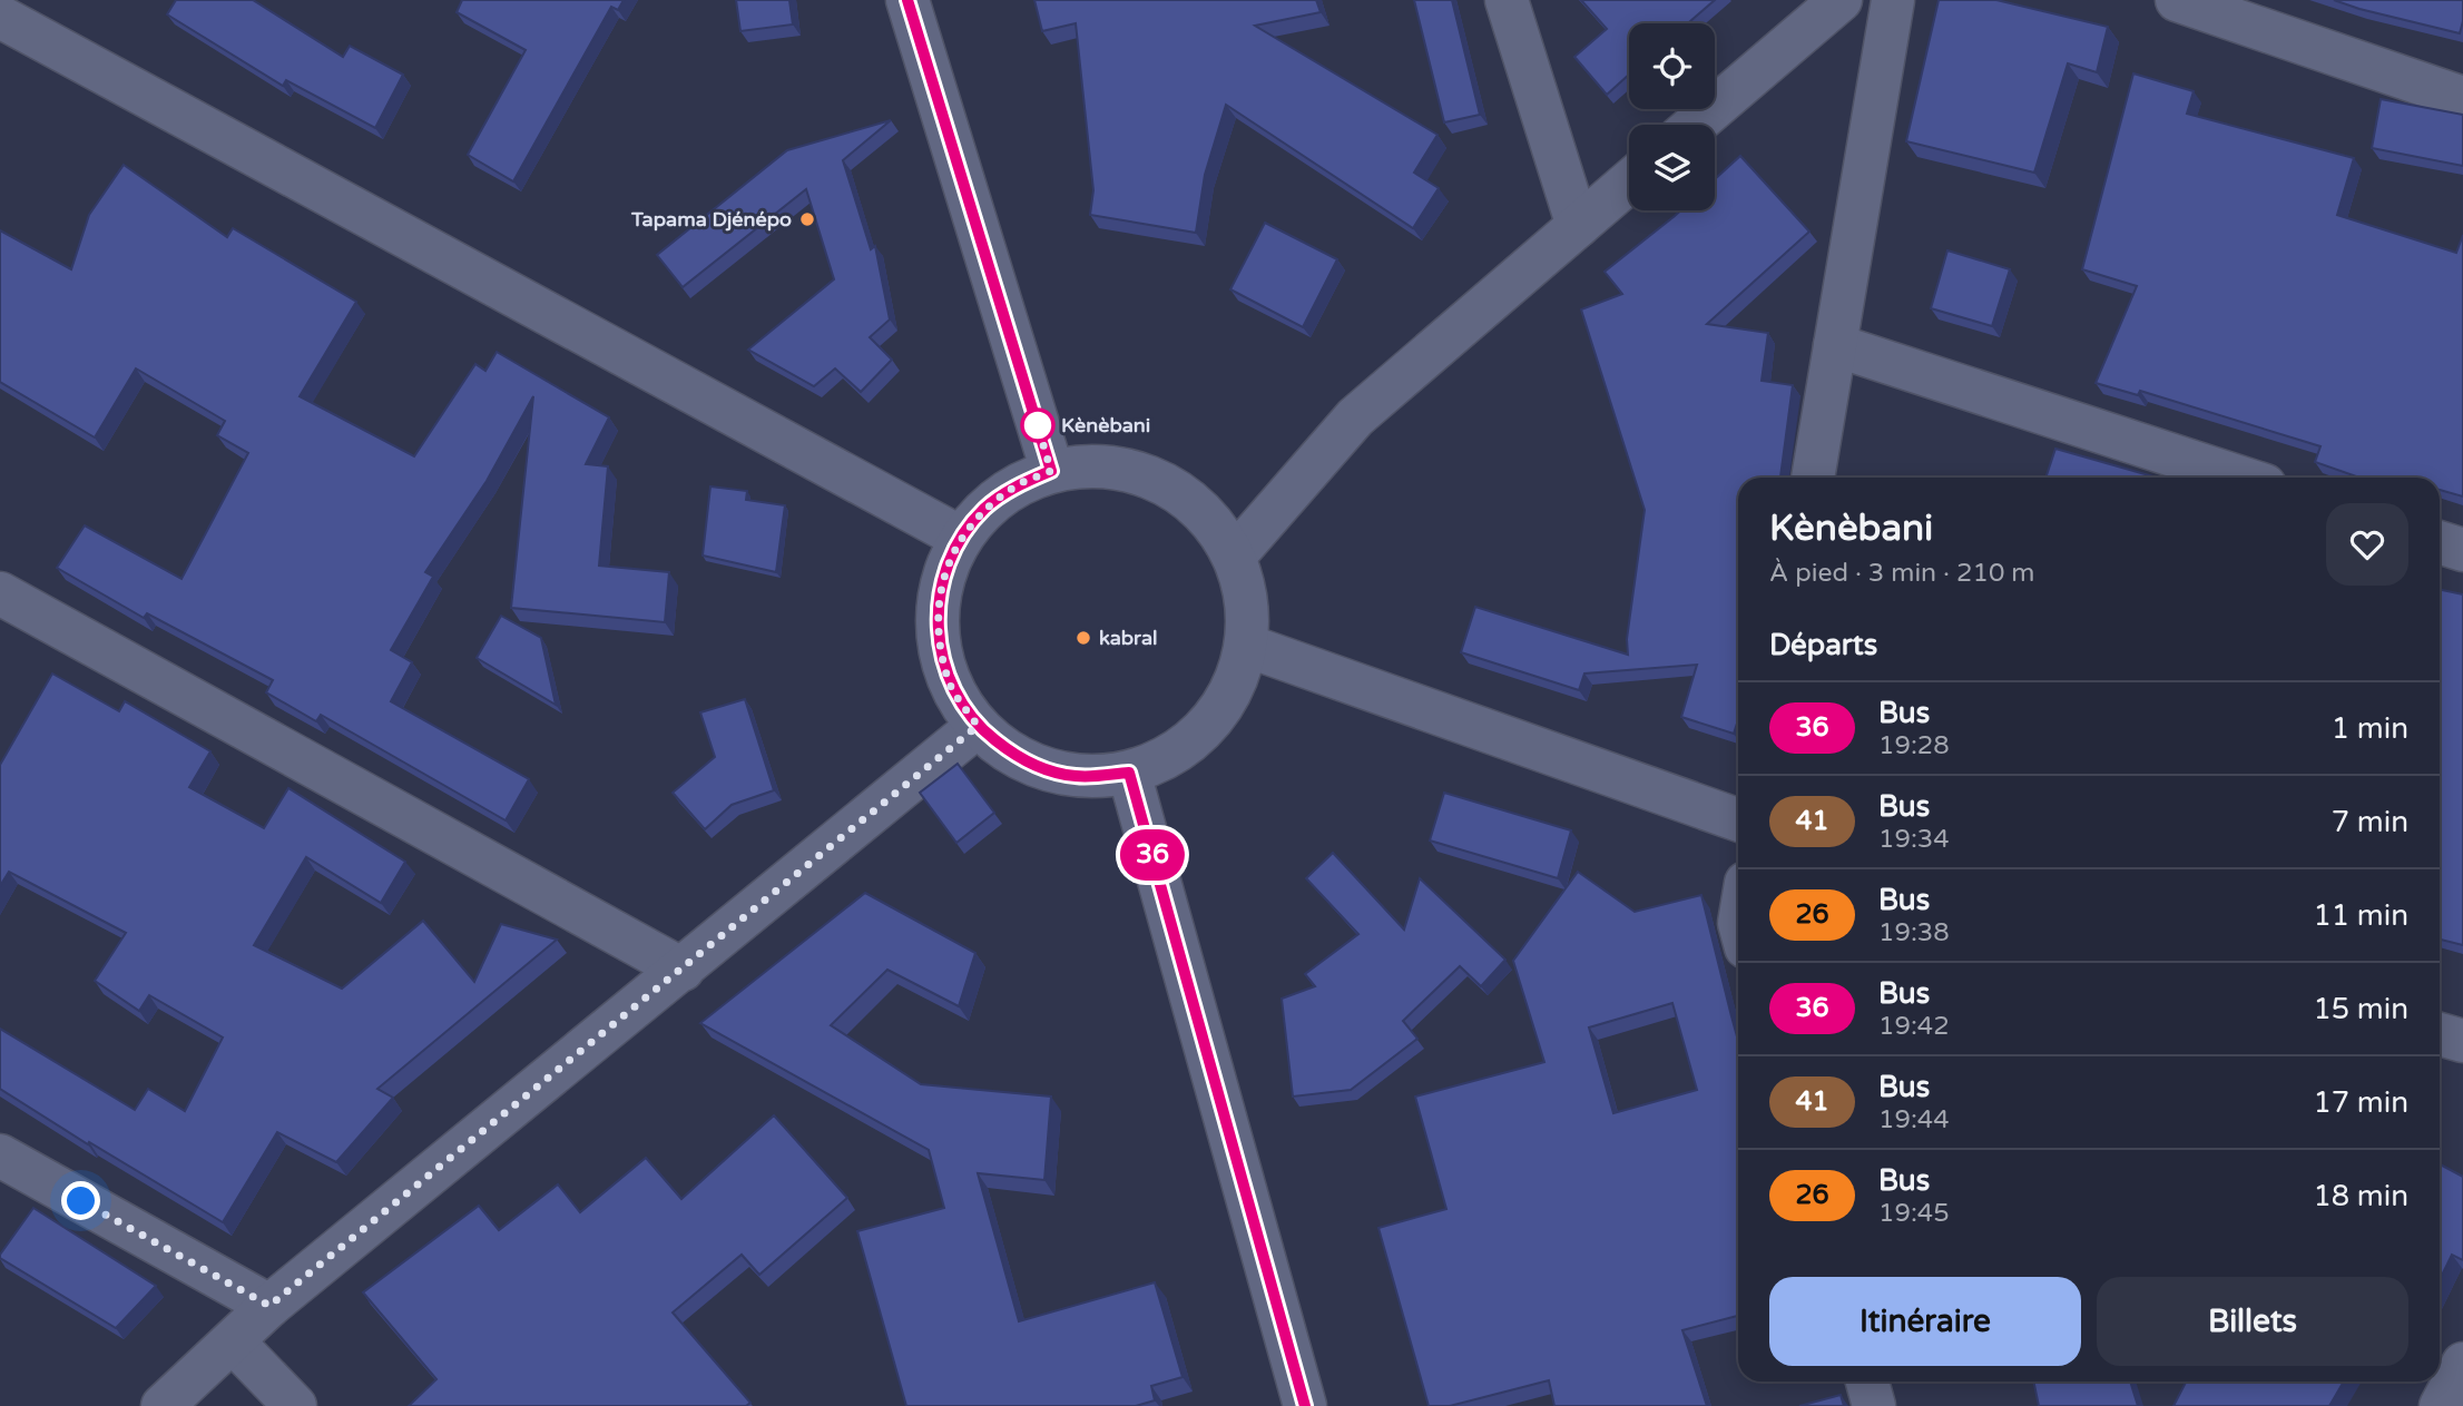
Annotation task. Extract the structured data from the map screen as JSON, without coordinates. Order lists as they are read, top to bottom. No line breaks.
{"places":["Tapama Djénépo","Kènèbani","kabral"],"lines":["bus line 36"],"page":{"on_map":"36","heading":[["Kènèbani","À pied · 3 min · 210 m"],"Départs"],"list":[{"mark":"36","name":"Bus","note":"19:28","value":"1 min"},{"mark":"41","name":"Bus","note":"19:34","value":"7 min"},{"mark":"26","name":"Bus","note":"19:38","value":"11 min"},{"mark":"36","name":"Bus","note":"19:42","value":"15 min"},{"mark":"41","name":"Bus","note":"19:44","value":"17 min"},{"mark":"26","name":"Bus","note":"19:45","value":"18 min"}],"buttons":["Itinéraire","Billets"]}}
